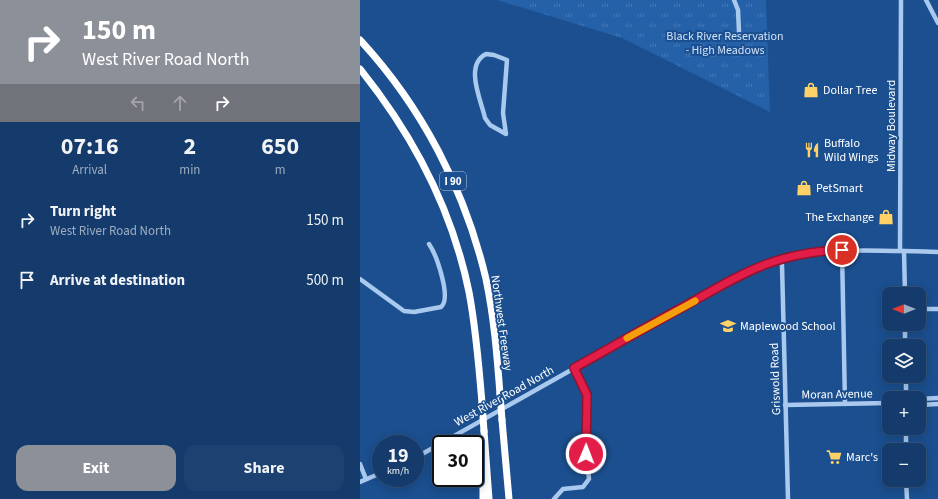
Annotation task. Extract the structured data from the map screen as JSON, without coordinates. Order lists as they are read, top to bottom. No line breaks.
{"streets":{"highway":["I 90","Northwest Freeway"],"street":["Midway Boulevard","Griswold Road","Moran Avenue","West River Road North"]},"crossings":[["Midway Boulevard","West River Road North"],["Griswold Road","Moran Avenue"],["Griswold Road","West River Road North"]],"parks":["Black River Reservation - High Meadows"],"places":{"shop":["Dollar Tree","PetSmart","The Exchange"],"restaurant":["Buffalo Wild Wings"],"school or university":["Maplewood School"],"supermarket":["Marc's"]},"north":"left","page":{"turn":["150 m","West River Road North"],"eta":["07:16","Arrival","2","min","650","m"],"list":[{"name":"Turn right","note":"West River Road North","value":"150 m"},{"name":"Arrive at destination","value":"500 m"}],"map_buttons":["+","−"],"speed":"19 km/h","limit":"30","buttons":["Exit","Share"]}}
